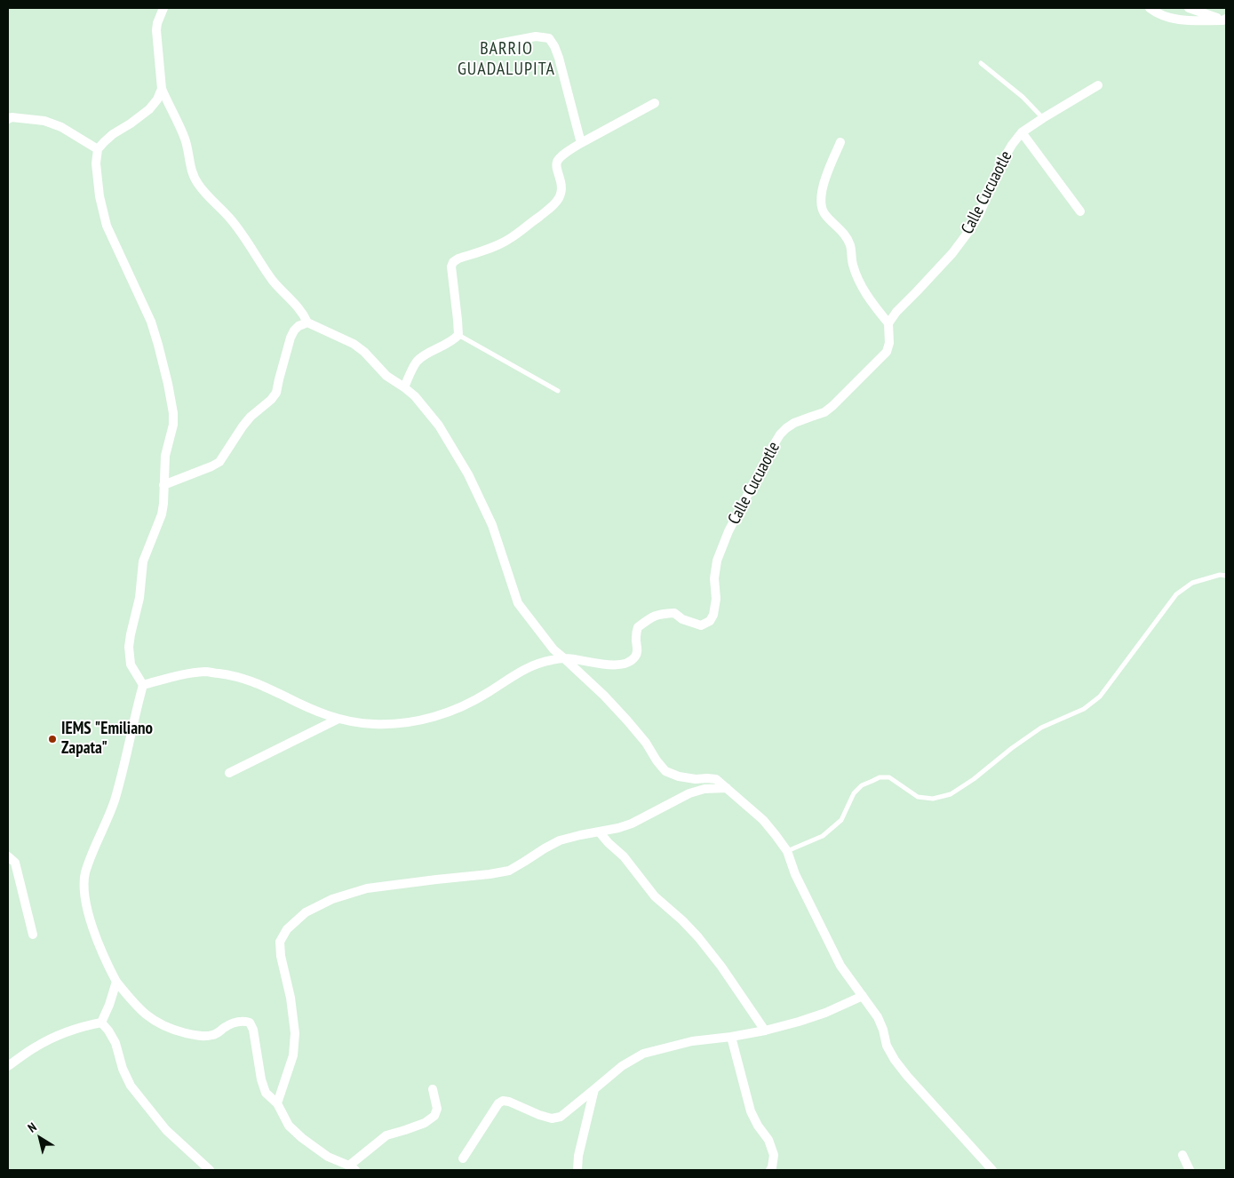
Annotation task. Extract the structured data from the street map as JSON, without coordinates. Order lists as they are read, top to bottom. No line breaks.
{"streets":{"street":["Calle Cucuaotle"]},"districts":["BARRIO GUADALUPITA"],"places":["IEMS \"Emiliano Zapata\""],"north":"top left"}
